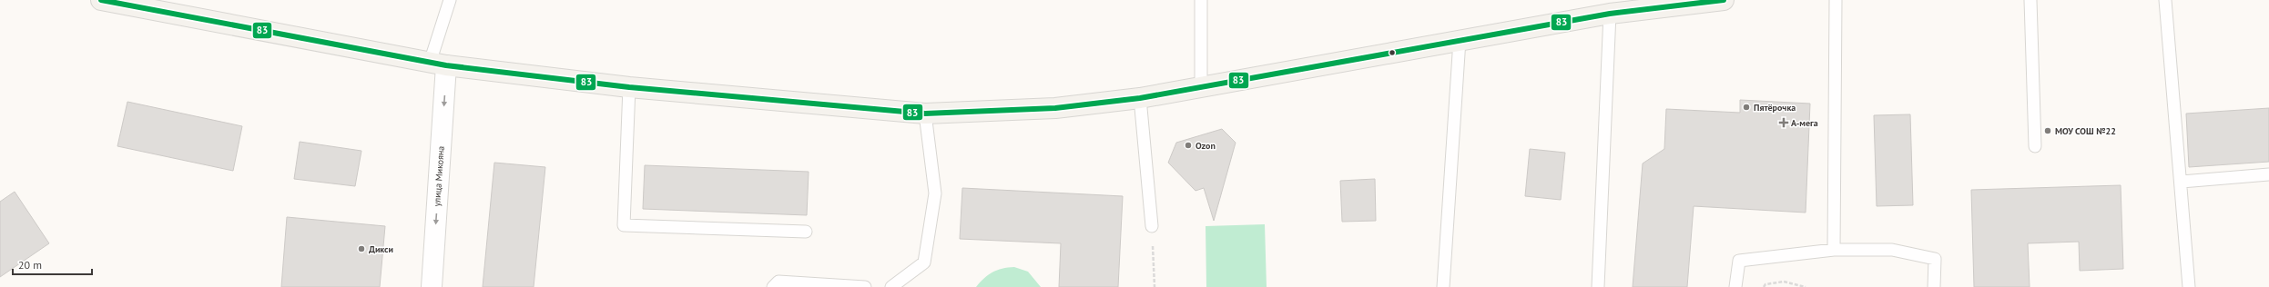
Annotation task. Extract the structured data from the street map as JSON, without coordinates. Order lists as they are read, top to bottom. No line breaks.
{"streets":{"street":["улица Микояна"]},"one_way":["улица Микояна"],"places":{"other":["Пятёрочка","МОУ СОШ №22","Ozon","Дикси"],"health":["А-мега"]},"lines":["transit line 83"],"scale_bar":"20 m"}
